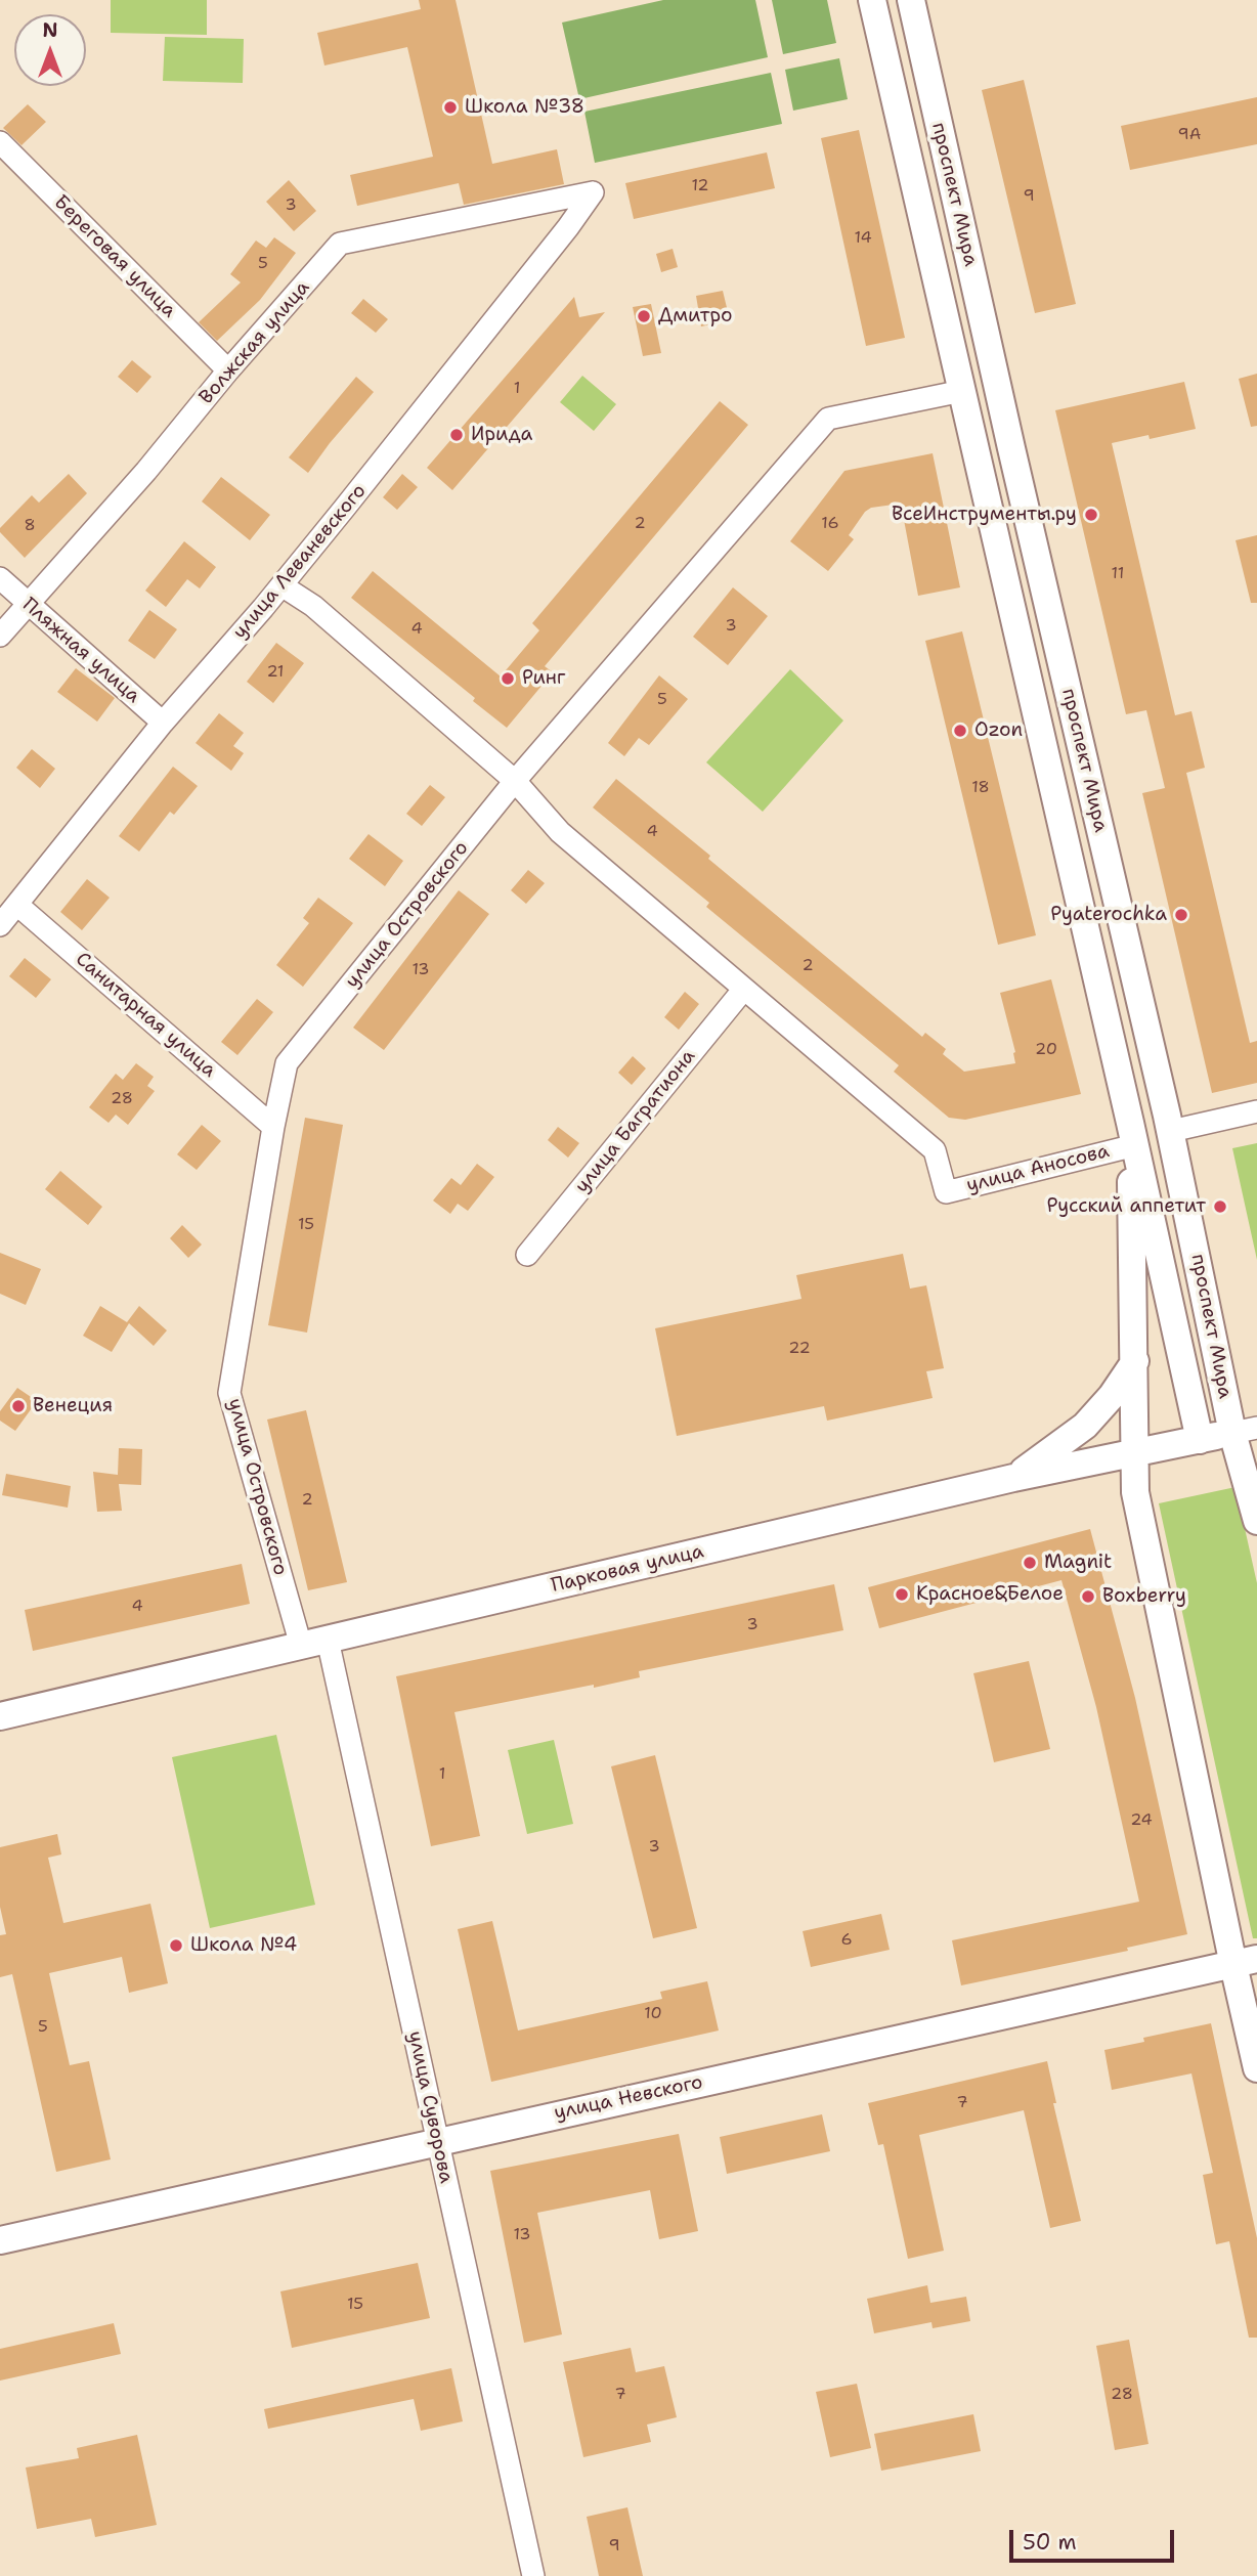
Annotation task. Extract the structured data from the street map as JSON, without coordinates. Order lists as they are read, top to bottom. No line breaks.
{"streets":{"main road":["проспект Мира","Парковая улица","улица Невского"],"street":["Береговая улица","Волжская улица","улица Леваневского","Пляжная улица","улица Островского","Санитарная улица","улица Багратиона","улица Аносова","улица Суворова"]},"crossings":[["проспект Мира","улица Островского"],["проспект Мира","улица Аносова"],["проспект Мира","Парковая улица"],["проспект Мира","улица Невского"],["Береговая улица","Волжская улица"],["Волжская улица","улица Леваневского"],["Волжская улица","Пляжная улица"],["улица Леваневского","Пляжная улица"],["улица Леваневского","Санитарная улица"],["улица Островского","Санитарная улица"],["улица Островского","Парковая улица"],["улица Багратиона","улица Аносова"],["Парковая улица","улица Суворова"],["улица Невского","улица Суворова"]],"places":["Школа №38","Дмитро","Ирида","ВсеИнструменты.ру","Ринг","Ozon","Pyaterochka","Русский аппетит","Венеция","Magnit","Красное&Белое","Boxberry","Школа №4"],"house_numbers":["9А","12","9","3","14","5","1","2","16","8","11","3","4","21","5","18","4","2","13","20","28","15","22","2","4","3","1","24","3","6","10","5","7","13","15","7","28","9"],"scale_bar":"50 m","north":"top"}
